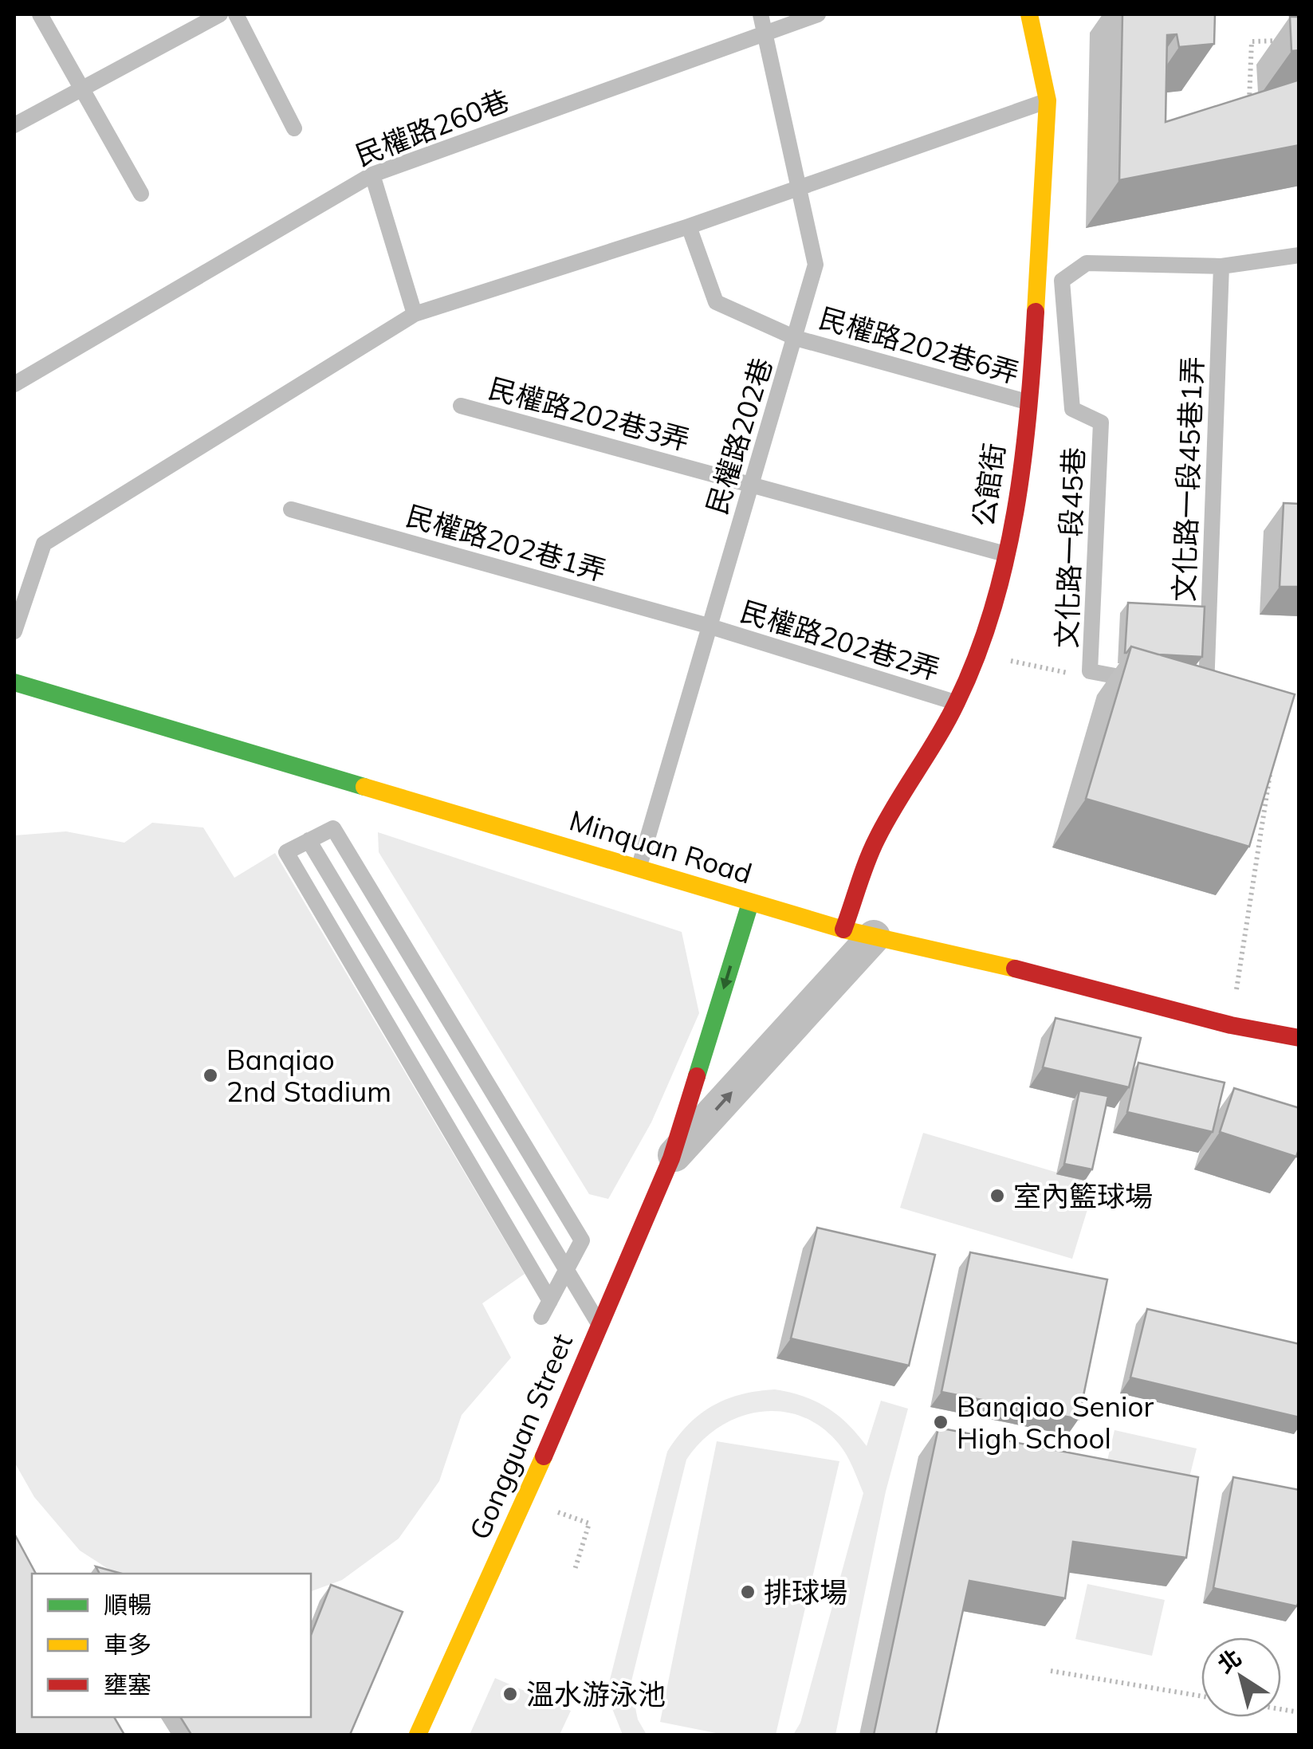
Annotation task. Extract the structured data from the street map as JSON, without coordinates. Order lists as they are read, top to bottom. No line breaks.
{"streets":{"street":["公館街","Minquan Road","Gongguan Street"],"lane":["民權路260巷","民權路202巷6弄","民權路202巷3弄","民權路202巷","文化路一段45巷1弄","民權路202巷1弄","文化路一段45巷","民權路202巷2弄"]},"crossings":[["民權路260巷","民權路202巷"],["民權路202巷6弄","民權路202巷"],["民權路202巷6弄","公館街"],["民權路202巷3弄","民權路202巷"],["民權路202巷3弄","公館街"],["民權路202巷","民權路202巷1弄"],["民權路202巷","民權路202巷2弄"],["民權路202巷","Minquan Road"],["文化路一段45巷1弄","文化路一段45巷"],["公館街","民權路202巷2弄"],["公館街","Minquan Road"],["民權路202巷1弄","民權路202巷2弄"],["Minquan Road","Gongguan Street"]],"places":["Banqiao 2nd Stadium","室內籃球場","Banqiao Senior High School","排球場","溫水游泳池"],"legend":["順暢","車多","壅塞"],"north":"top left"}
